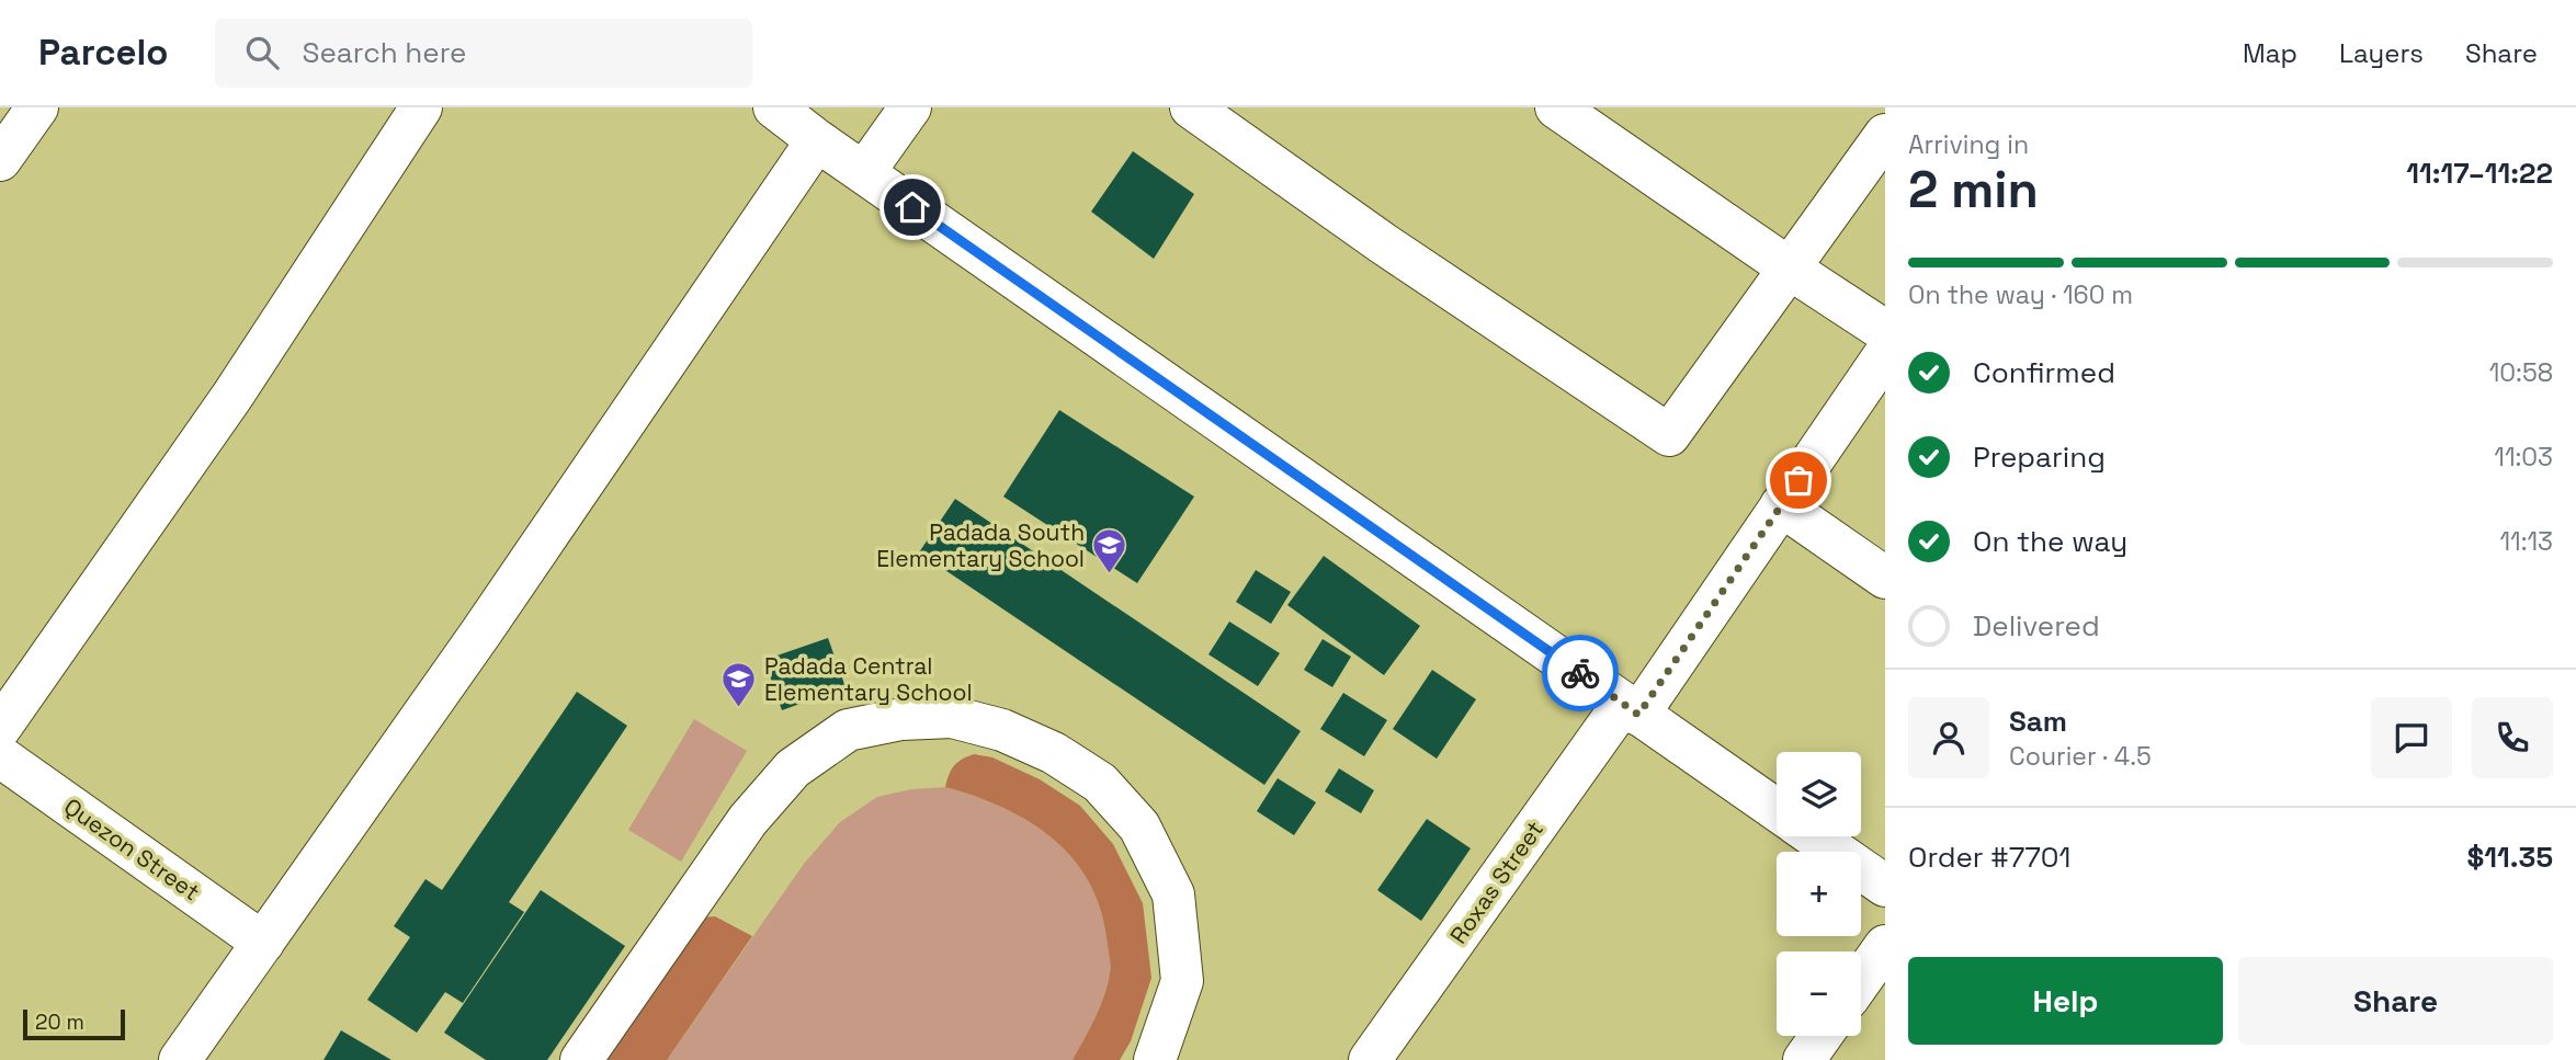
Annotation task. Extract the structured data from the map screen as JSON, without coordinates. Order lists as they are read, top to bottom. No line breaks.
{"streets":{"street":["Quezon Street","Roxas Street"]},"places":{"school or university":["Padada South Elementary School","Padada Central Elementary School"]},"scale_bar":"20 m","page":{"header":"Parcelo","search":"Search here","nav":["Map","Layers","Share"],"heading":["2 min","Arriving in","11:17–11:22"],"panel":["Sam","Courier · 4.5","Order #7701","$11.35"],"bar":"On the way · 160 m","list":[["Confirmed","10:58"],["Preparing","11:03"],["On the way","11:13"],"Delivered"],"map_buttons":["+","−"],"buttons":["Help","Share"],"scale":"20 m"}}
